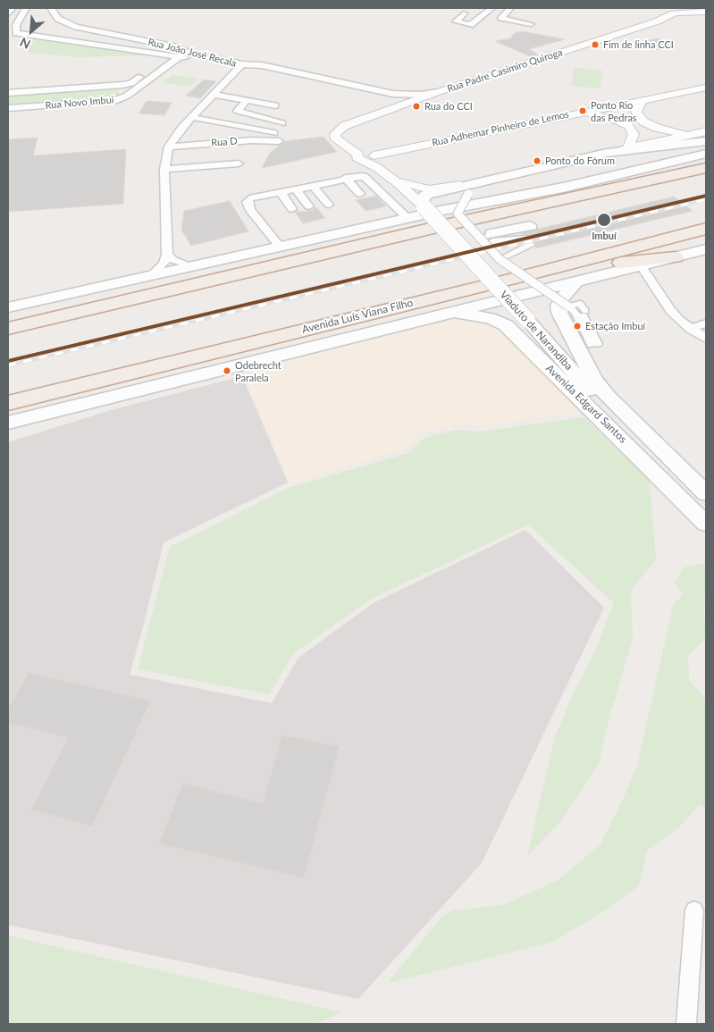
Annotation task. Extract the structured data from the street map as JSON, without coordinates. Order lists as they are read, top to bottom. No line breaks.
{"streets":{"highway":["Avenida Luís Viana Filho"],"main road":["Rua Padre Casimiro Quiroga","Viaduto de Narandiba","Avenida Edgard Santos"],"street":["Rua João José Recala","Rua Novo Imbuí","Rua Adhemar Pinheiro de Lemos","Rua D"]},"crossings":[["Rua João José Recala","Rua Padre Casimiro Quiroga"],["Rua João José Recala","Rua Novo Imbuí"],["Rua Padre Casimiro Quiroga","Rua Adhemar Pinheiro de Lemos"],["Rua Padre Casimiro Quiroga","Viaduto de Narandiba"],["Avenida Luís Viana Filho","Avenida Edgard Santos"],["Viaduto de Narandiba","Avenida Edgard Santos"]],"places":["Fim de linha CCI","Rua do CCI","Ponto Rio das Pedras","Ponto do Fórum","Imbuí","Estação Imbuí","Odebrecht Paralela"],"north":"bottom left"}
